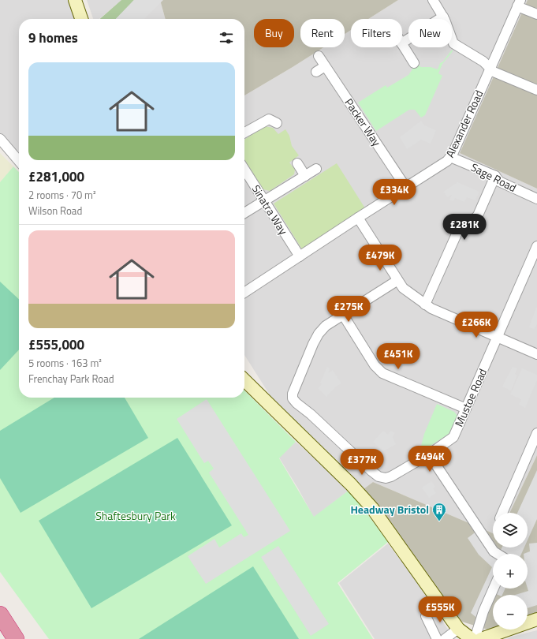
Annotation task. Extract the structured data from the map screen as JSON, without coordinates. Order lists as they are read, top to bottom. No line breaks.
{"streets":{"street":["Packer Way","Alexander Road","Sage Road","Sinatra Way","Mustoe Road"]},"crossings":[["Packer Way","Alexander Road"],["Alexander Road","Sage Road"],["Alexander Road","Sinatra Way"]],"parks":["Shaftesbury Park"],"places":{"building":["Headway Bristol"]},"page":{"chip":["Buy","Rent","Filters","New"],"heading":"9 homes","list":[{"name":"£281,000","note":"2 rooms · 70 m² · Wilson Road"},{"name":"£555,000","note":"5 rooms · 163 m² · Frenchay Park Road"}],"price":["£334K","£281K","£479K","£275K","£266K","£451K","£494K","£377K","£555K"],"map_buttons":["+","−"]}}
